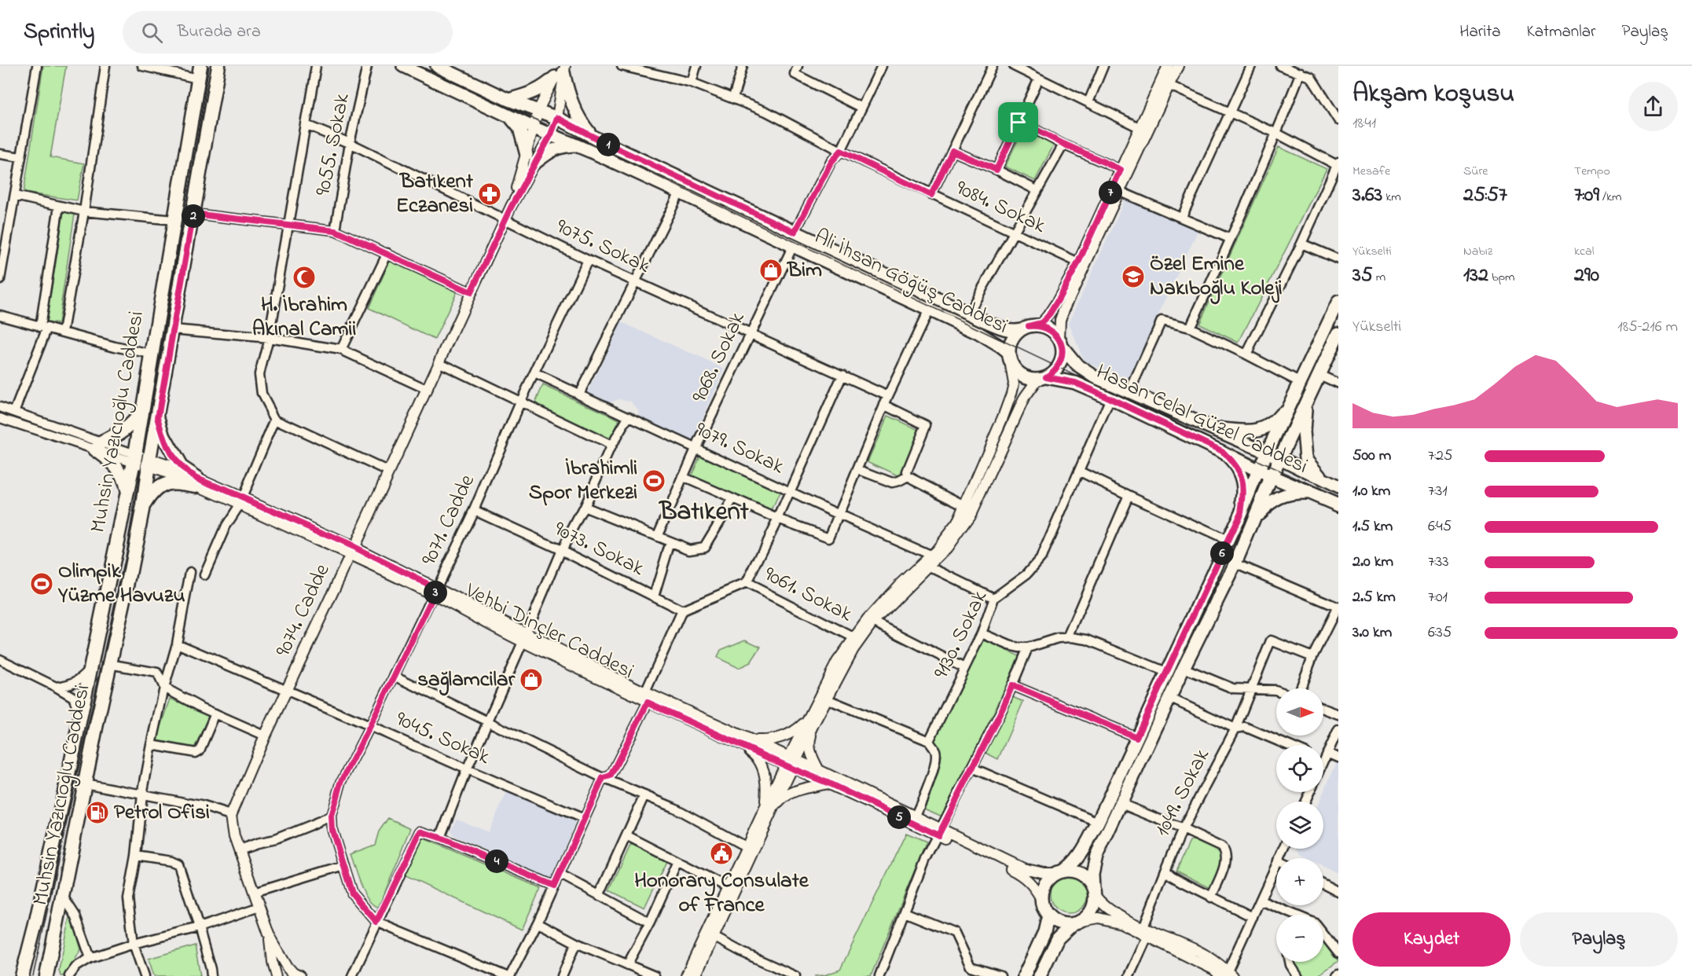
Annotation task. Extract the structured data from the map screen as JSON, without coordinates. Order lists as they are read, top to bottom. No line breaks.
{"streets":{"main road":["Ali İhsan Göğüş Caddesi","Hasan Celal Güzel Caddesi","Muhsin Yazıcıoğlu Caddesi"],"street":["9055. Sokak","9084. Sokak","9075. Sokak","9068. Sokak","9079. Sokak","9071. Cadde","9073. Sokak","9061. Sokak","9074. Cadde","Vehbi Dinçler Caddesi","9130. Sokak","9045. Sokak","1049. Sokak"]},"crossings":[["9055. Sokak","9075. Sokak"],["9075. Sokak","9068. Sokak"],["9075. Sokak","9071. Cadde"],["9075. Sokak","9074. Cadde"],["Ali İhsan Göğüş Caddesi","9068. Sokak"],["Ali İhsan Göğüş Caddesi","Hasan Celal Güzel Caddesi"],["9068. Sokak","9079. Sokak"],["Hasan Celal Güzel Caddesi","9130. Sokak"],["9079. Sokak","9071. Cadde"],["9071. Cadde","9073. Sokak"],["9071. Cadde","Vehbi Dinçler Caddesi"],["9071. Cadde","9045. Sokak"],["9074. Cadde","9045. Sokak"]],"districts":["Batıkent"],"places":{"pharmacy":["Batıkent Eczanesi"],"shop":["Bim","sağlamcilar"],"school or university":["Özel Emine Nakıboğlu Koleji"],"mosque":["H. İbrahim Akınal Camii"],"sports":["İbrahimli Spor Merkezi","Olimpik Yüzme Havuzu"],"fuel station":["Petrol Ofisi"],"public building":["Honorary Consulate of France"]},"north":"right","page":{"header":"Sprintly","search":"Burada ara","nav":["Harita","Katmanlar","Paylaş"],"heading":["Akşam koşusu","18:41"],"pins":["1","7","2","6","3","5","4"],"stats":[["Mesafe","3.63 km"],["Süre","25:57"],["Tempo","7:09 /km"],["Yükselti","35 m"],["Nabız","132 bpm"],["kcal","290"]],"chart":["Yükselti","185–216 m"],"list":[{"name":"500 m","note":"7:25"},{"name":"1.0 km","note":"7:31"},{"name":"1.5 km","note":"6:45"},{"name":"2.0 km","note":"7:33"},{"name":"2.5 km","note":"7:01"},{"name":"3.0 km","note":"6:35"}],"map_buttons":["+","−"],"buttons":["Kaydet","Paylaş"]}}
